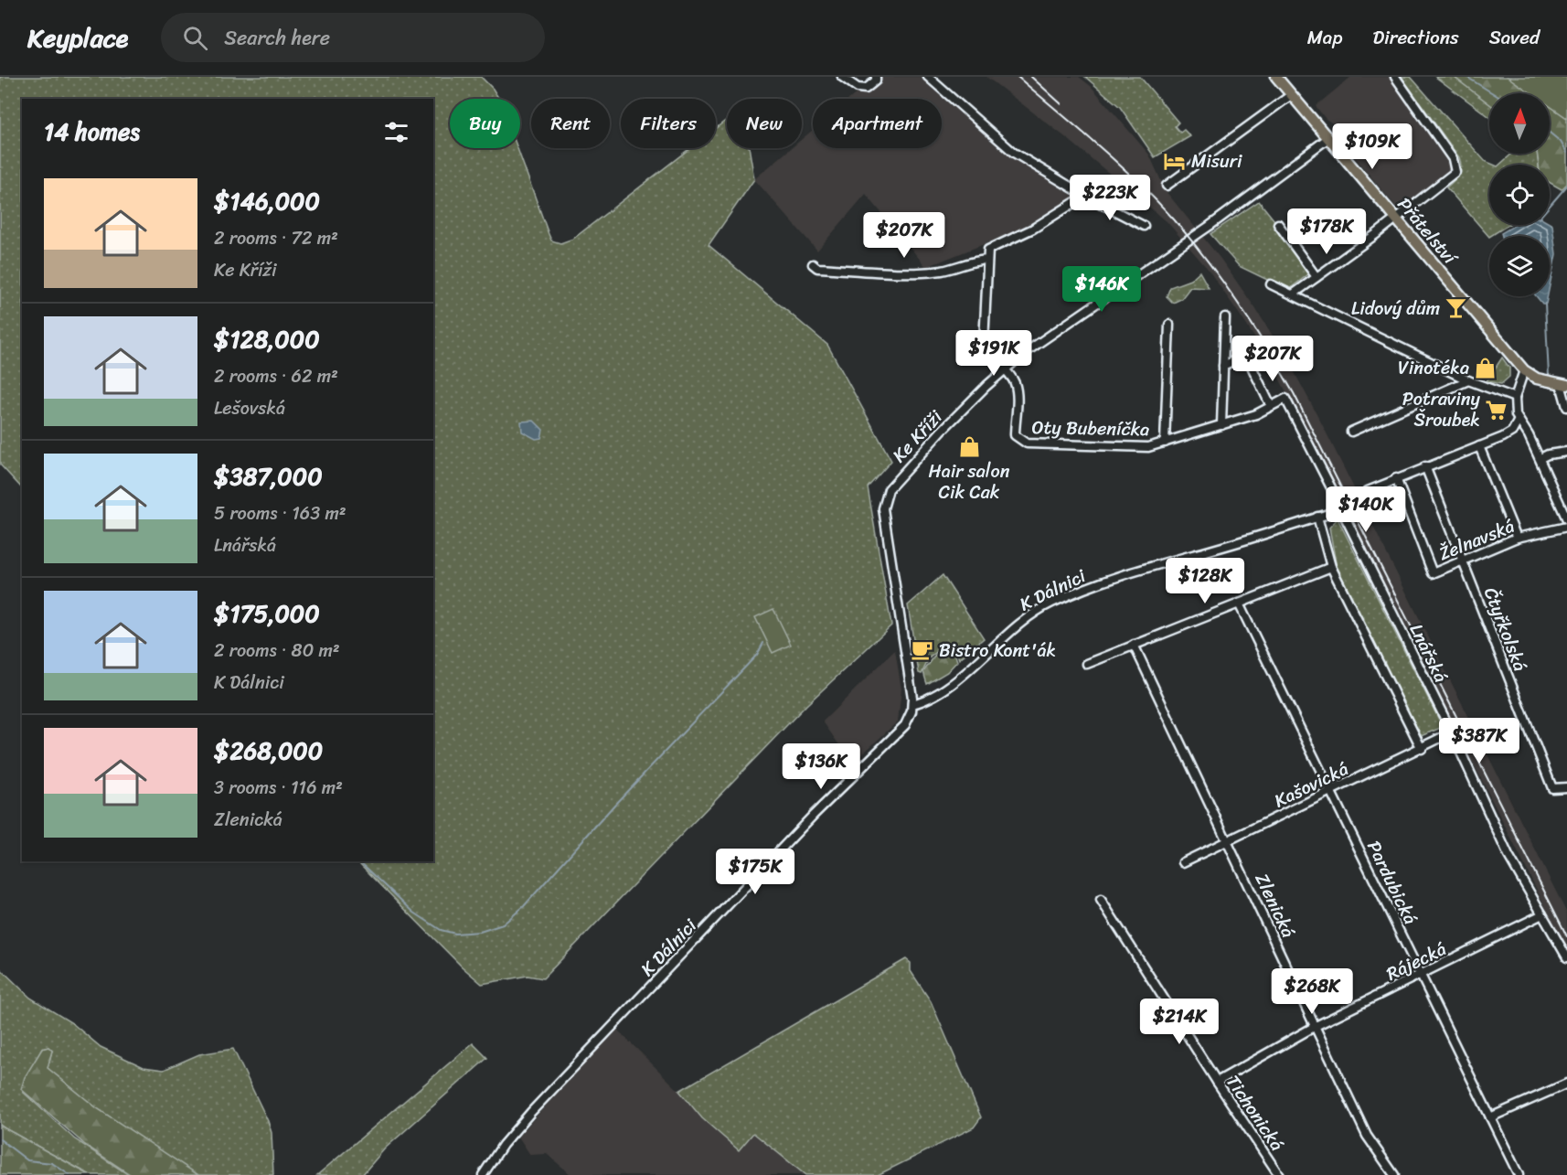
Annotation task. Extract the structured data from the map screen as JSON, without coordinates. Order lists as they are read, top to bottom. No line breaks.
{"streets":{"main road":["Přátelství"],"street":["Oty Bubeníčka","Ke Kříži","Želnavská","K Dálnici","Čtyřkolská","Lnářská","Kašovická","Pardubická","Zlenická","Rájecká","Tichonická"]},"crossings":[["Přátelství","Ke Kříži"],["Oty Bubeníčka","Ke Kříži"],["Ke Kříži","K Dálnici"],["Želnavská","Čtyřkolská"],["K Dálnici","Lnářská"],["Lnářská","Kašovická"],["Lnářská","Rájecká"],["Kašovická","Pardubická"],["Kašovická","Zlenická"],["Pardubická","Rájecká"],["Zlenická","Rájecká"],["Rájecká","Tichonická"]],"places":{"hotel":["Misuri"],"bar":["Lidový dům"],"shop":["Vinotéka","Hair salon Cik Cak"],"supermarket":["Potraviny Šroubek"],"cafe":["Bistro Kont'ák"]},"north":"top","page":{"header":"Keyplace","search":"Search here","nav":["Map","Directions","Saved"],"chip":["Buy","Rent","Filters","New","Apartment"],"heading":"14 homes","price":["$109K","$223K","$178K","$207K","$146K","$191K","$207K","$140K","$128K","$387K","$136K","$175K","$268K","$214K"],"list":[{"name":"$146,000","note":"2 rooms · 72 m² · Ke Kříži"},{"name":"$128,000","note":"2 rooms · 62 m² · Lešovská"},{"name":"$387,000","note":"5 rooms · 163 m² · Lnářská"},{"name":"$175,000","note":"2 rooms · 80 m² · K Dálnici"},{"name":"$268,000","note":"3 rooms · 116 m² · Zlenická"}]}}
